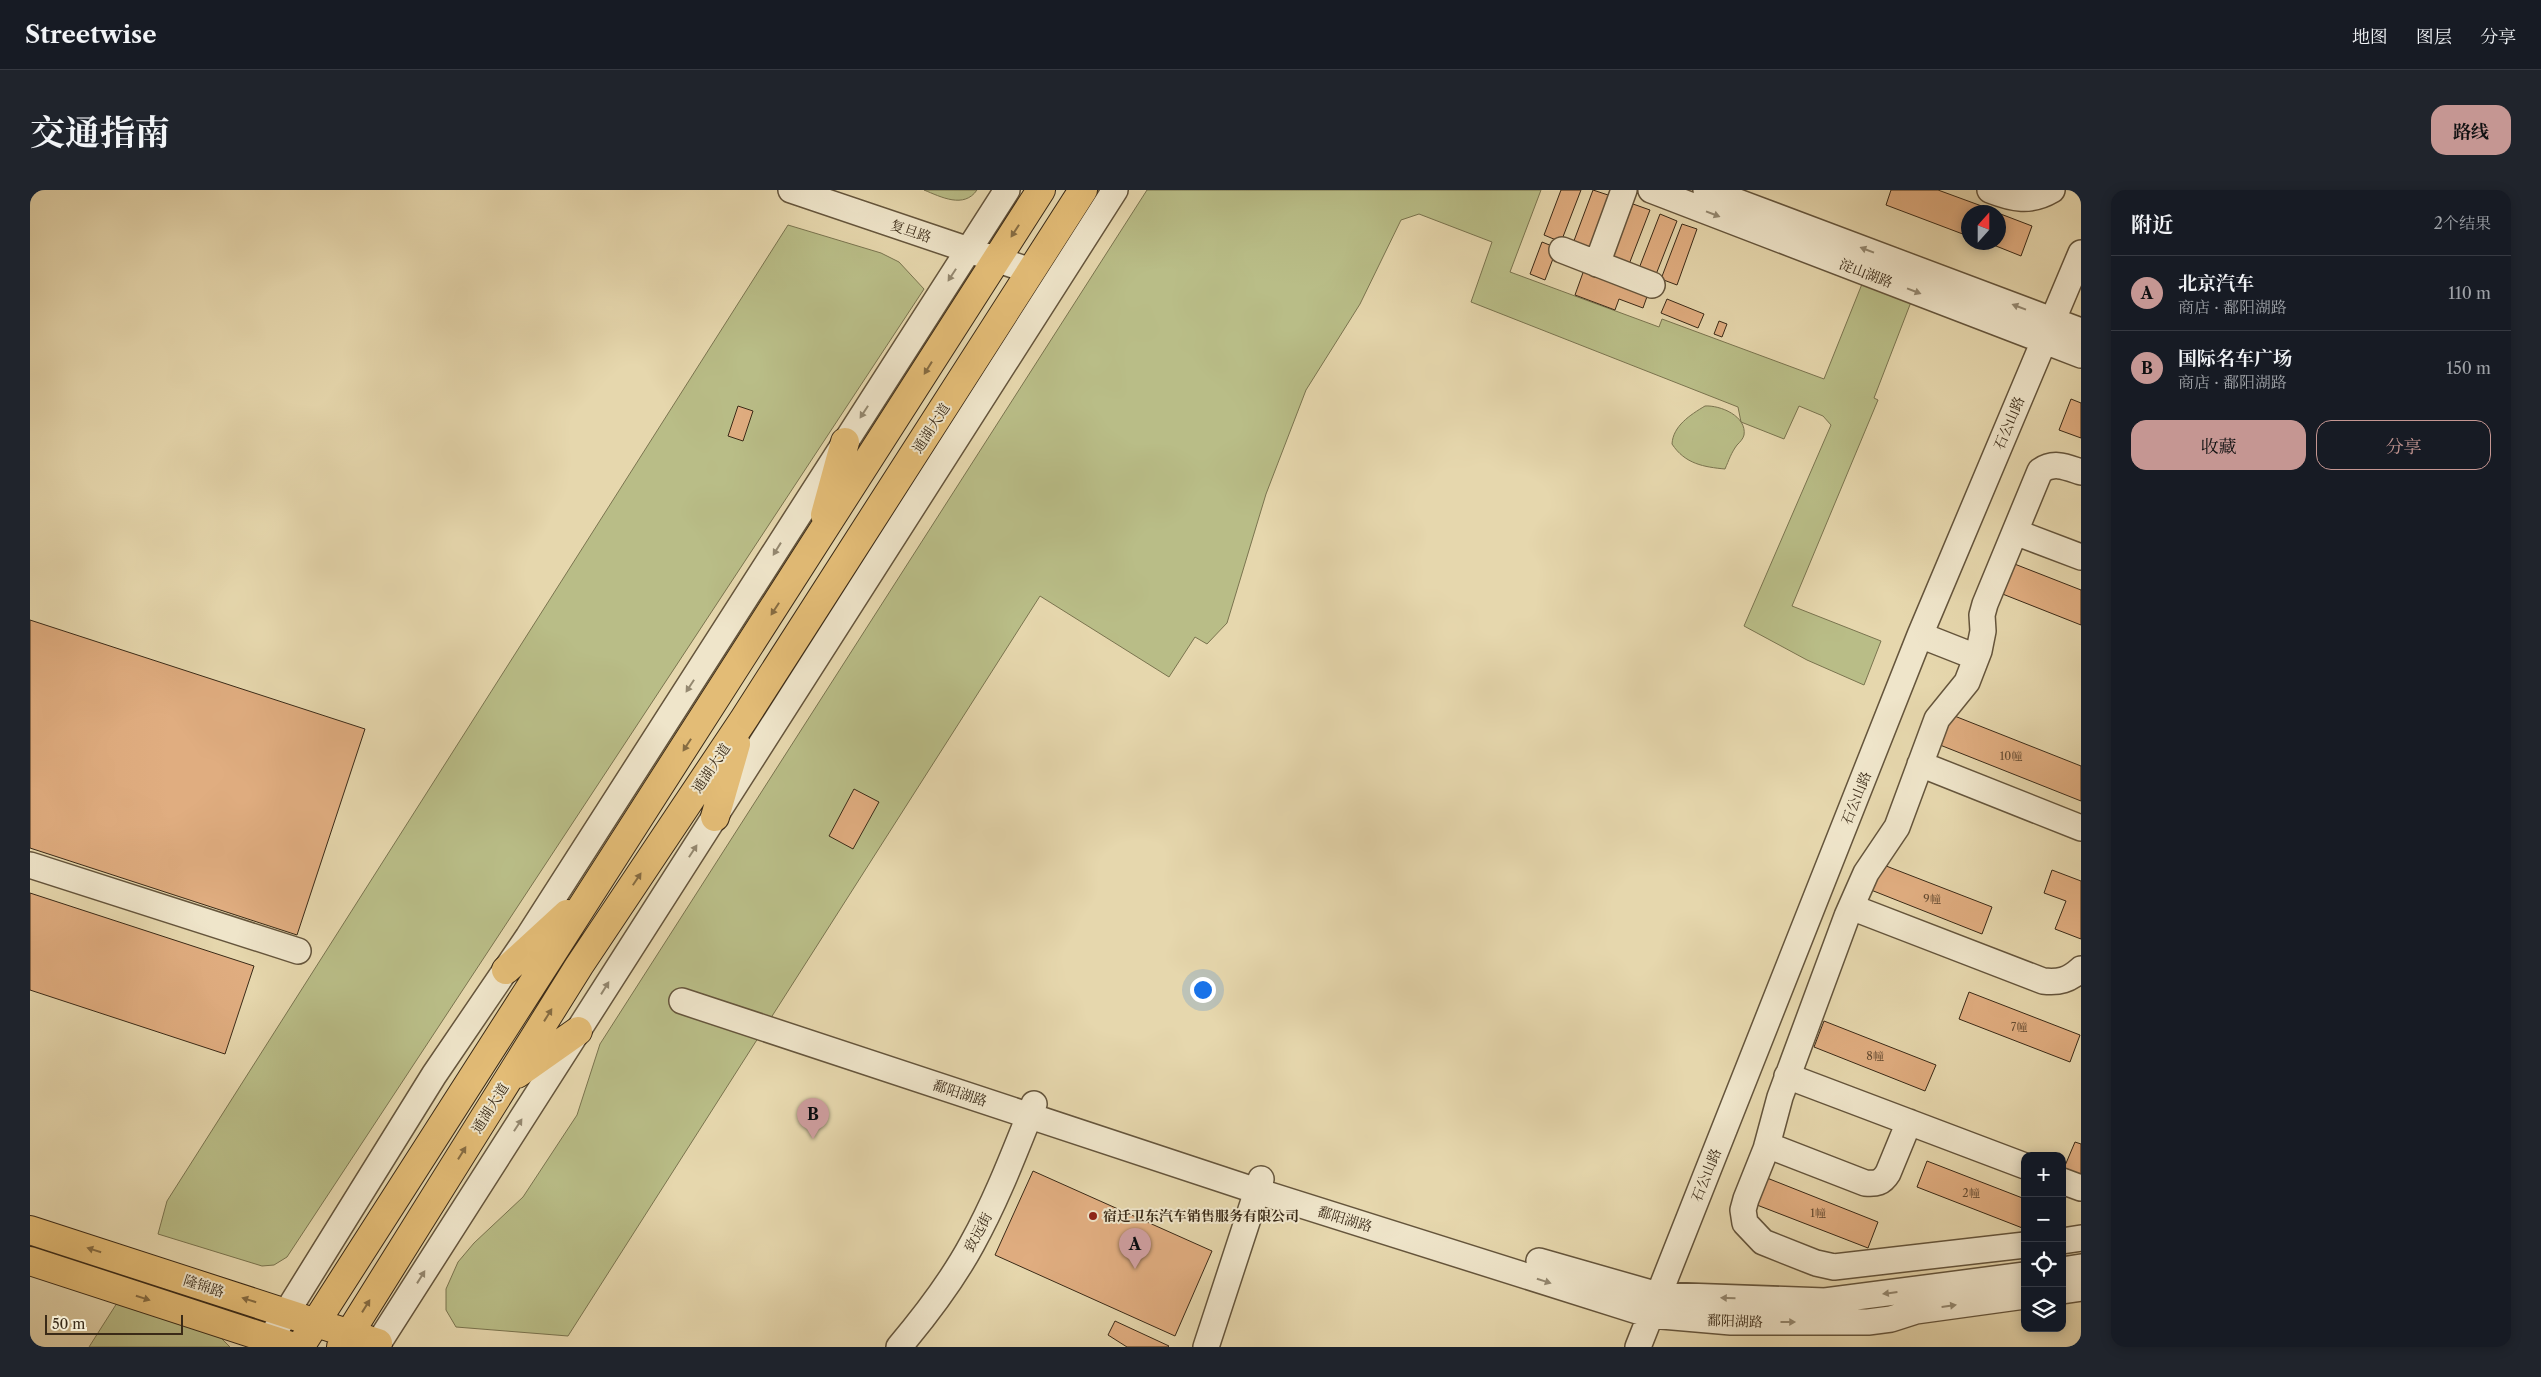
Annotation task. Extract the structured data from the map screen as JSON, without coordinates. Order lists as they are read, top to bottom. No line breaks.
{"streets":{"main road":["通湖大道","隆锦路"],"street":["复旦路","淀山湖路","石公山路","鄱阳湖路","致远街"]},"crossings":[["复旦路","通湖大道"],["淀山湖路","石公山路"],["石公山路","鄱阳湖路"],["通湖大道","隆锦路"],["鄱阳湖路","致远街"]],"places":["宿迁卫东汽车销售服务有限公司"],"house_numbers":["10幢","9幢","7幢","8幢","2幢","1幢"],"scale_bar":"50 m","north":"top","page":{"header":"Streetwise","nav":["地图","图层","分享"],"title":"交通指南","buttons":["路线",["收藏","分享"]],"heading":["附近","2个结果"],"list":[{"mark":"A","name":"北京汽车","note":"商店 · 鄱阳湖路","value":"110 m"},{"mark":"B","name":"国际名车广场","note":"商店 · 鄱阳湖路","value":"150 m"}],"pins":["B","A"],"map_buttons":["+","−"],"scale":"50 m"}}
